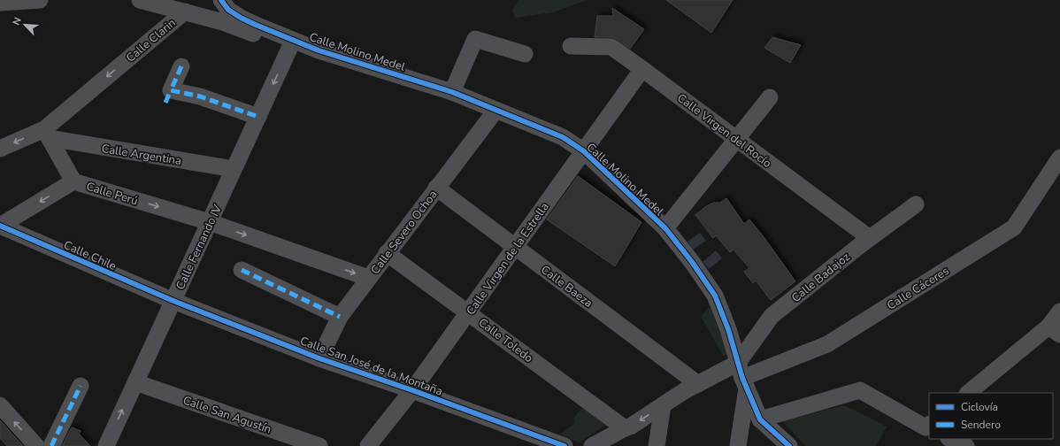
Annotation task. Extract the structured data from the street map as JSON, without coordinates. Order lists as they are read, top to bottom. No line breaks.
{"streets":{"street":["Calle Clarin","Calle Molino Medel","Calle Virgen del Rocío","Calle Argentina","Calle Perú","Calle Severo Ochoa","Calle Fernando IV","Calle Chile","Calle Virgen de la Estrella","Calle Badajoz","Calle Baeza","Calle Cáceres","Calle Toledo","Calle San José de la Montaña","Calle San Agustín"]},"crossings":[["Calle Clarin","Calle Molino Medel"],["Calle Clarin","Calle Argentina"],["Calle Clarin","Calle Perú"],["Calle Clarin","Calle Fernando IV"],["Calle Molino Medel","Calle Severo Ochoa"],["Calle Molino Medel","Calle Virgen de la Estrella"],["Calle Molino Medel","Calle Badajoz"],["Calle Molino Medel","Calle Cáceres"],["Calle Virgen del Rocío","Calle Virgen de la Estrella"],["Calle Virgen del Rocío","Calle Badajoz"],["Calle Argentina","Calle Perú"],["Calle Argentina","Calle Fernando IV"],["Calle Perú","Calle Severo Ochoa"],["Calle Perú","Calle Fernando IV"],["Calle Severo Ochoa","Calle Baeza"],["Calle Severo Ochoa","Calle Toledo"],["Calle Severo Ochoa","Calle San José de la Montaña"],["Calle Fernando IV","Calle Chile"],["Calle Fernando IV","Calle San José de la Montaña"],["Calle Fernando IV","Calle San Agustín"],["Calle Chile","Calle San José de la Montaña"],["Calle Virgen de la Estrella","Calle Baeza"],["Calle Virgen de la Estrella","Calle Toledo"],["Calle Virgen de la Estrella","Calle San José de la Montaña"],["Calle Badajoz","Calle Cáceres"],["Calle Baeza","Calle Cáceres"],["Calle Cáceres","Calle Toledo"]],"one_way":["Calle Clarin"],"legend":["Ciclovía","Sendero"],"north":"top left"}
